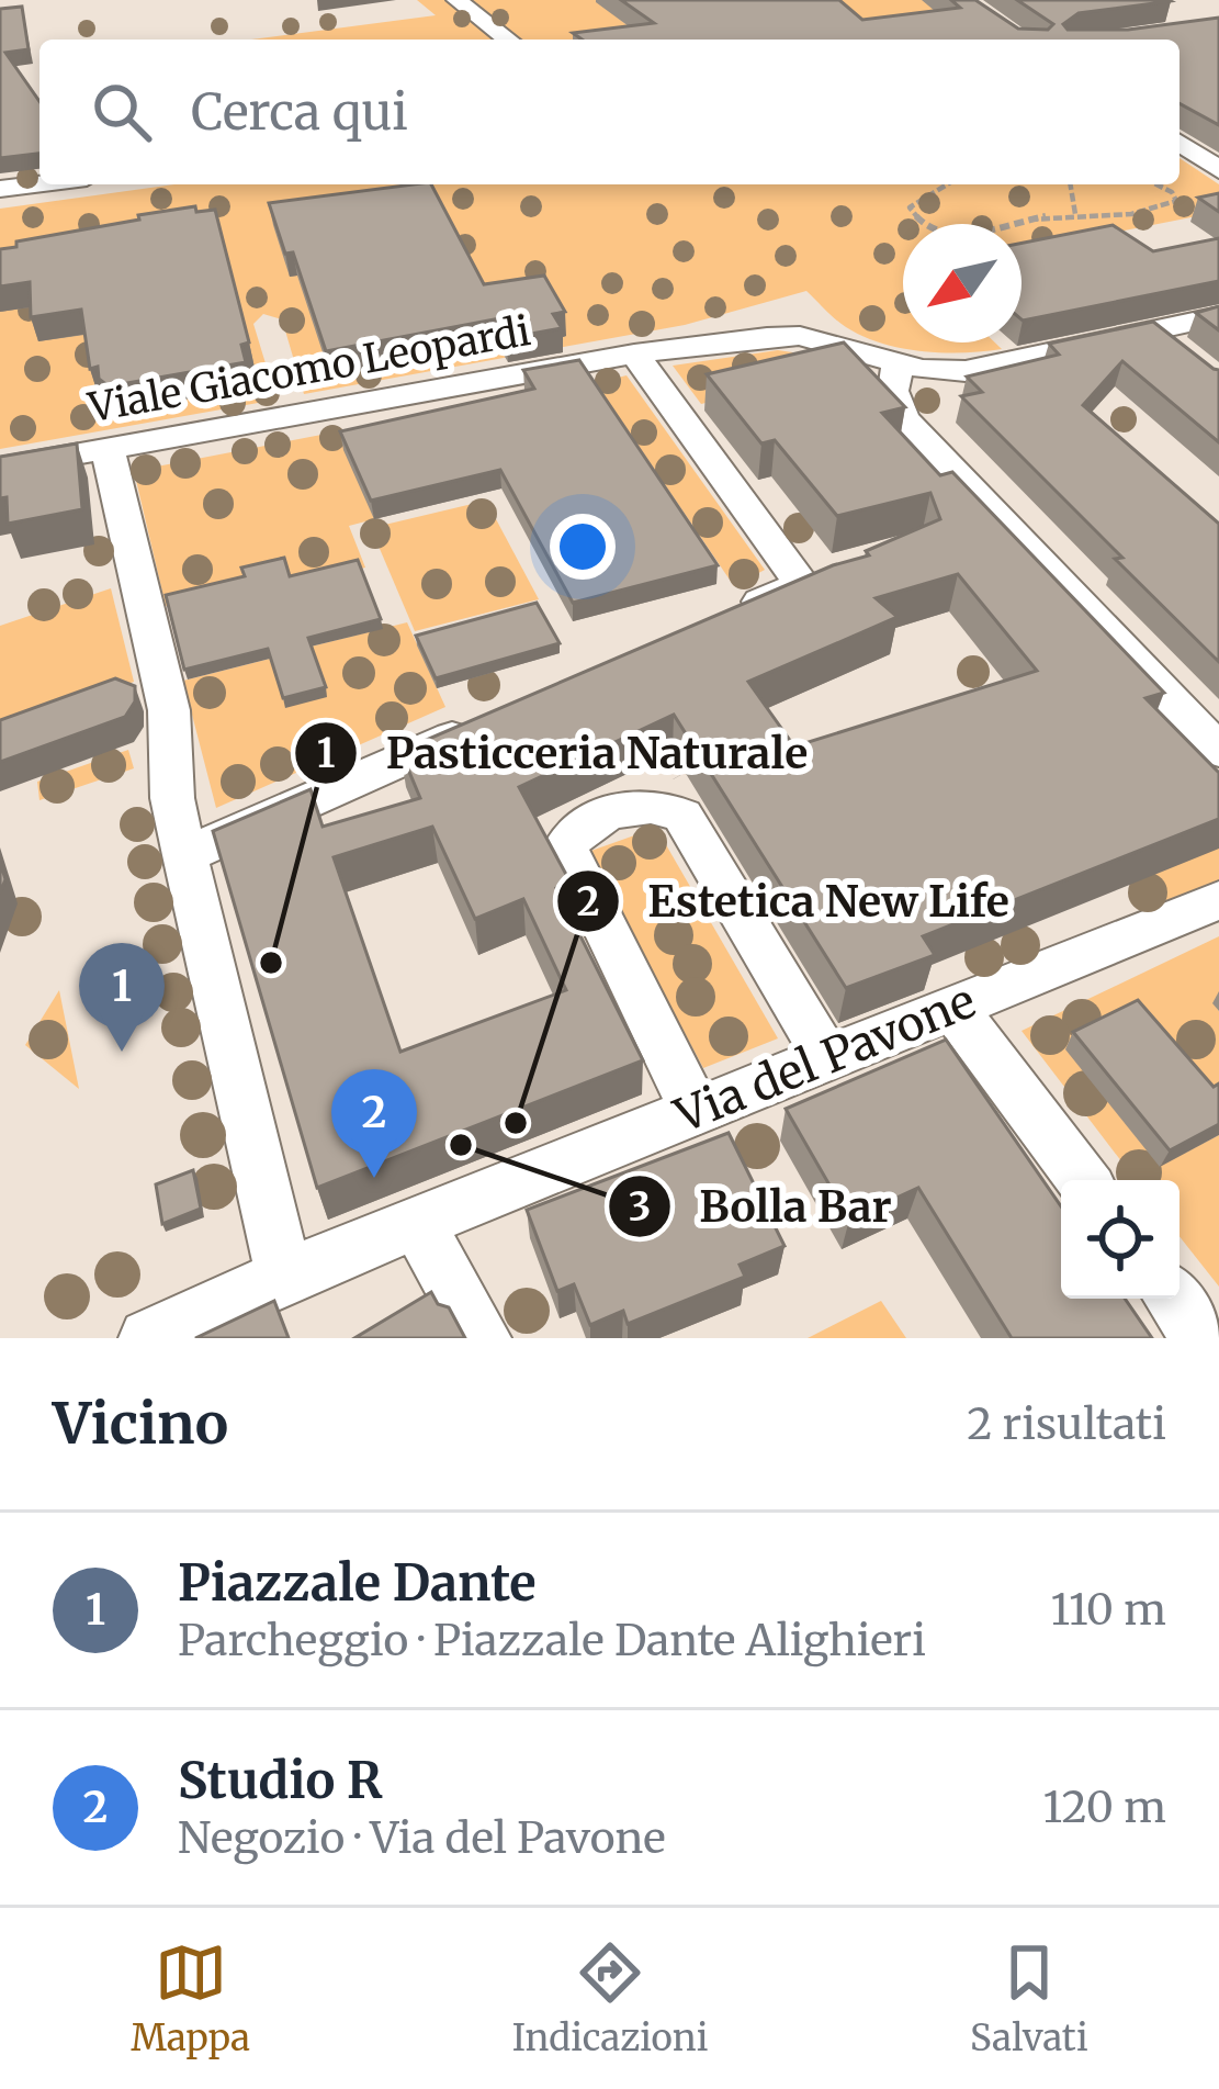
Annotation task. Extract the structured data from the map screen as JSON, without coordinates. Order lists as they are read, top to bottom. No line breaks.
{"streets":{"street":["Viale Giacomo Leopardi","Via del Pavone"]},"places":["Pasticceria Naturale","Estetica New Life","Bolla Bar"],"north":"bottom left","page":{"search":"Cerca qui","pins":["1","2"],"heading":["Vicino","2 risultati"],"list":[{"mark":"1","name":"Piazzale Dante","note":"Parcheggio · Piazzale Dante Alighieri","value":"110 m"},{"mark":"2","name":"Studio R","note":"Negozio · Via del Pavone","value":"120 m"}],"nav":["Mappa","Indicazioni","Salvati"]}}
